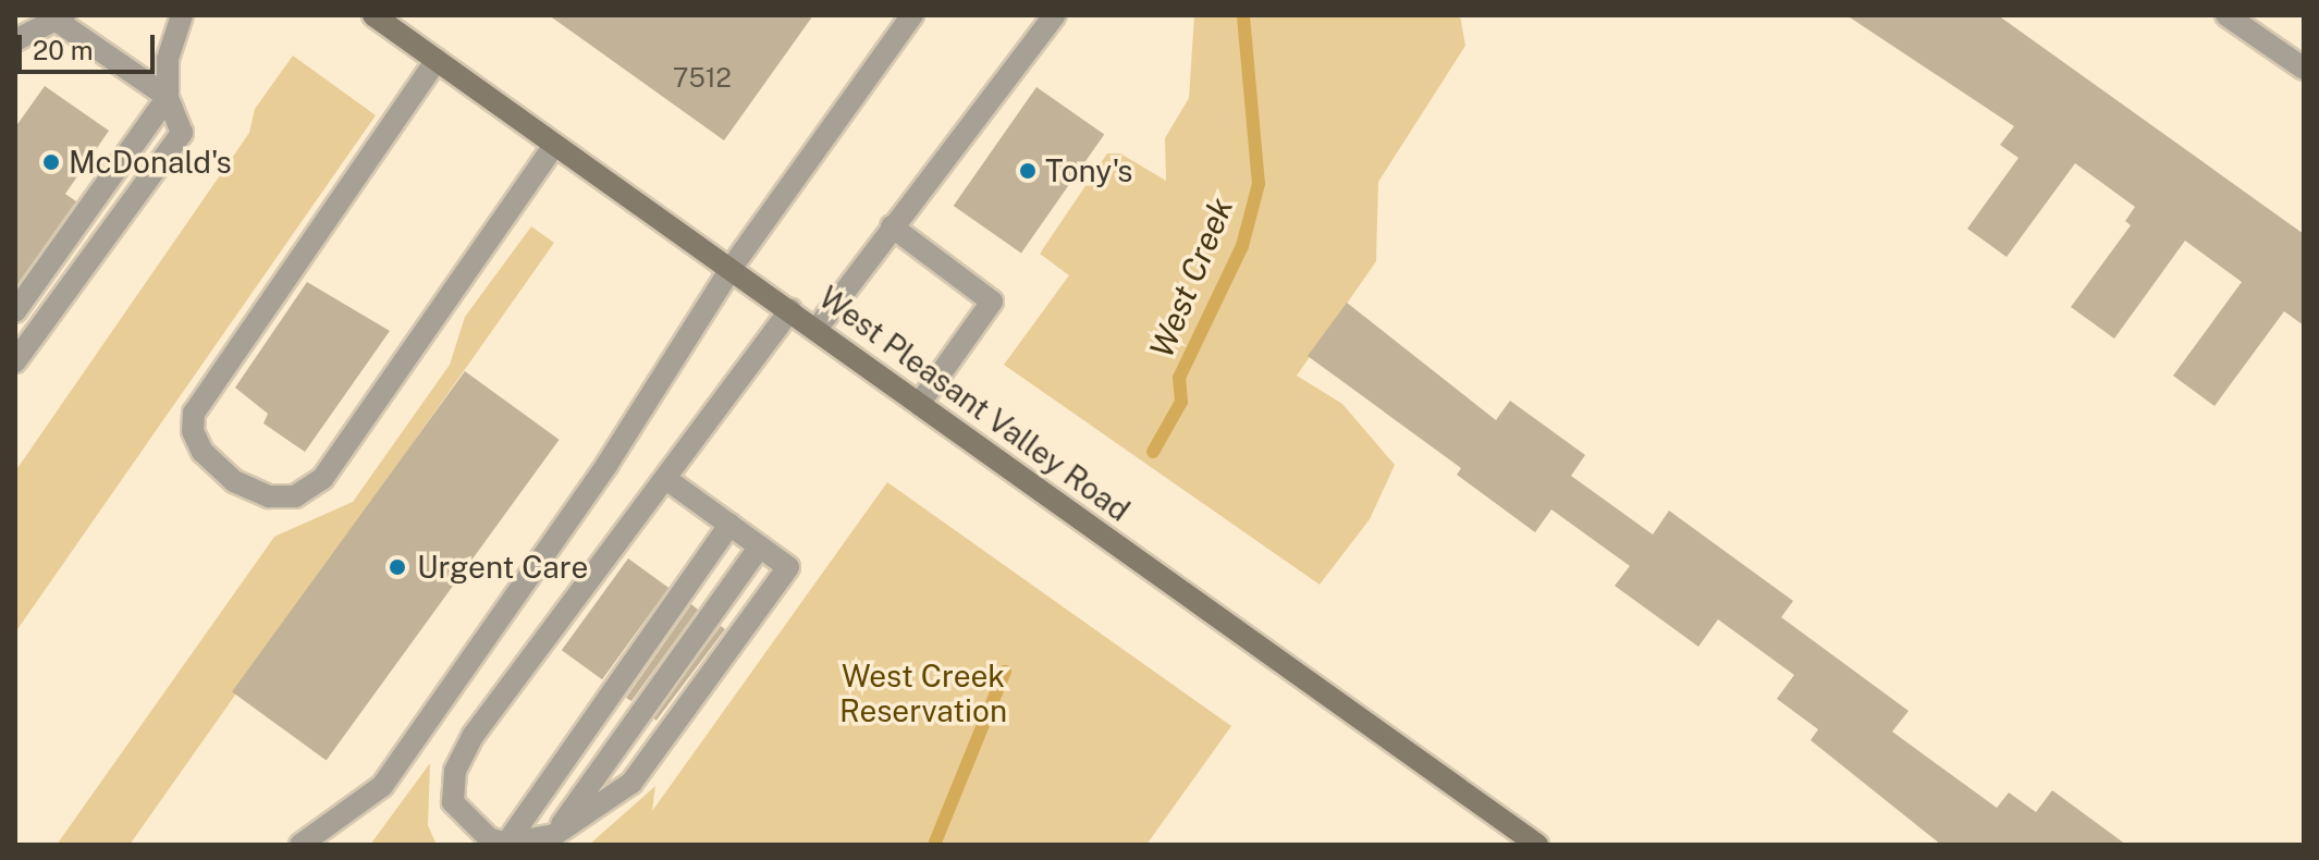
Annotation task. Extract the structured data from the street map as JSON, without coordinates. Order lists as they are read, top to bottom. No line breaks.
{"streets":{"main road":["West Pleasant Valley Road"]},"water":["West Creek"],"parks":["West Creek Reservation"],"places":["McDonald's","Tony's","Urgent Care"],"house_numbers":["7512"],"scale_bar":"20 m"}
